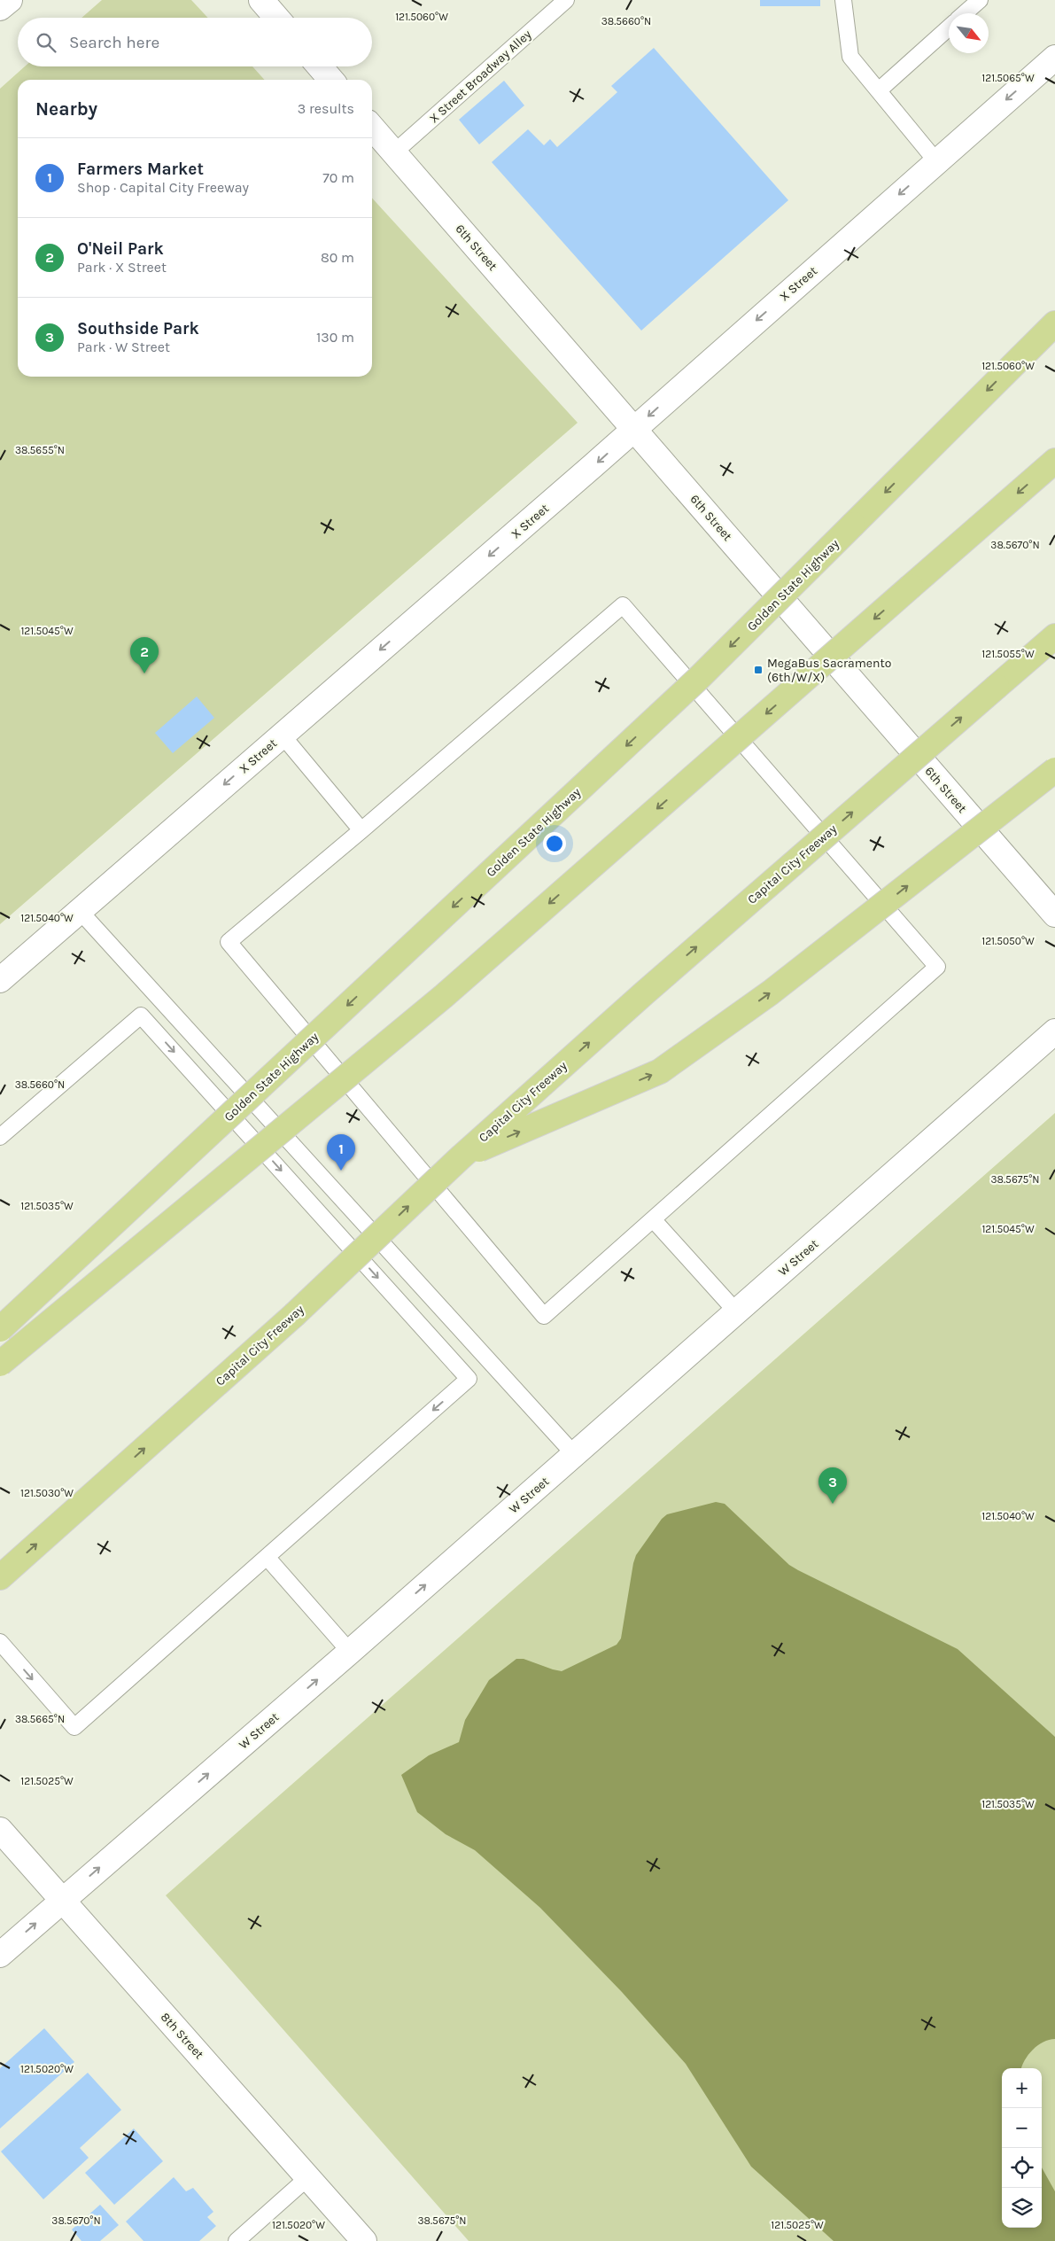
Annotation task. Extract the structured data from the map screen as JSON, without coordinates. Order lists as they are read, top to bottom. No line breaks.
{"streets":{"highway":["Golden State Highway","Capital City Freeway"],"main road":["6th Street","X Street","W Street","8th Street"],"lane":["X Street Broadway Alley"]},"crossings":[["X Street Broadway Alley","6th Street"],["6th Street","X Street"],["W Street","8th Street"]],"one_way":["X Street","W Street"],"places":{"transit":["MegaBus Sacramento (6th/W/X)"]},"north":"bottom right","page":{"search":"Search here","heading":["Nearby","3 results"],"list":[{"mark":"1","name":"Farmers Market","note":"Shop · Capital City Freeway","value":"70 m"},{"mark":"2","name":"O'Neil Park","note":"Park · X Street","value":"80 m"},{"mark":"3","name":"Southside Park","note":"Park · W Street","value":"130 m"}],"pins":["2","1","3"],"map_buttons":["+","−"]},"coordinates":["121.5060°W","38.5660°N","121.5065°W","38.5655°N","38.5670°N","121.5045°W","121.5055°W","121.5040°W","121.5050°W","38.5675°N","121.5035°W","121.5030°W","38.5665°N","121.5025°W","121.5020°W"]}
